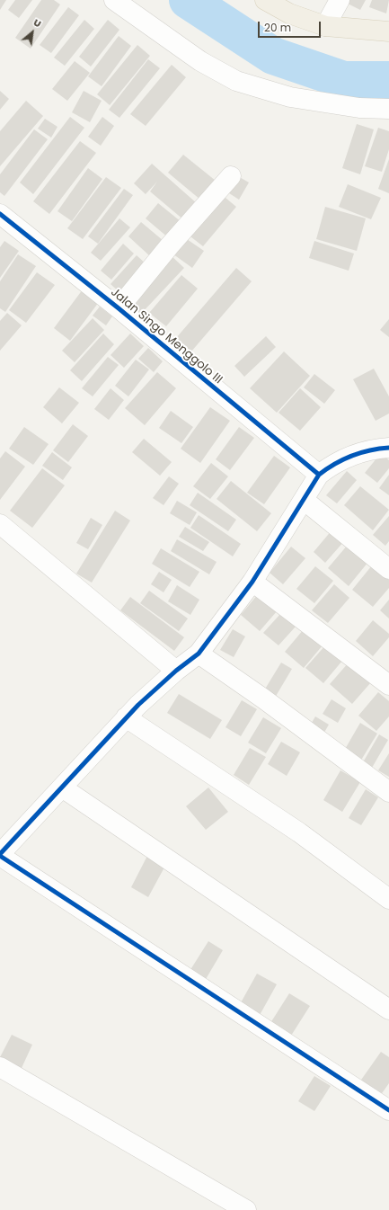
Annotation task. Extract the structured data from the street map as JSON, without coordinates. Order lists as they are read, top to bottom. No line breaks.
{"streets":{"street":["Jalan Singo Menggolo III"]},"scale_bar":"20 m","north":"top right"}
